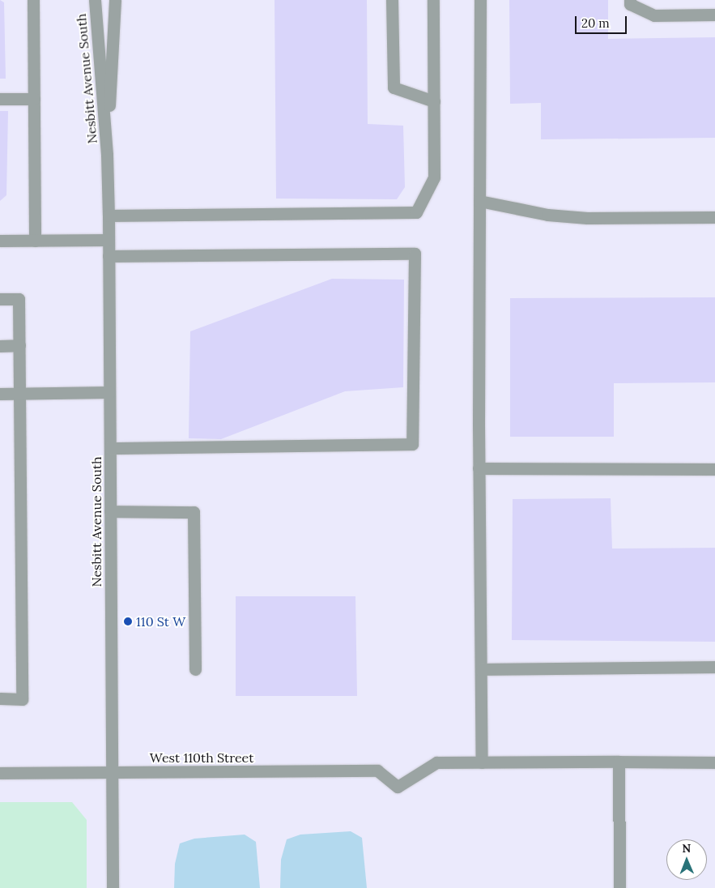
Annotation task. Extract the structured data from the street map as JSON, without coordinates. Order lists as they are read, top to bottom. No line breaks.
{"streets":{"street":["Nesbitt Avenue South","West 110th Street"]},"crossings":[["Nesbitt Avenue South","West 110th Street"]],"places":["110 St W"],"scale_bar":"20 m","north":"top"}
